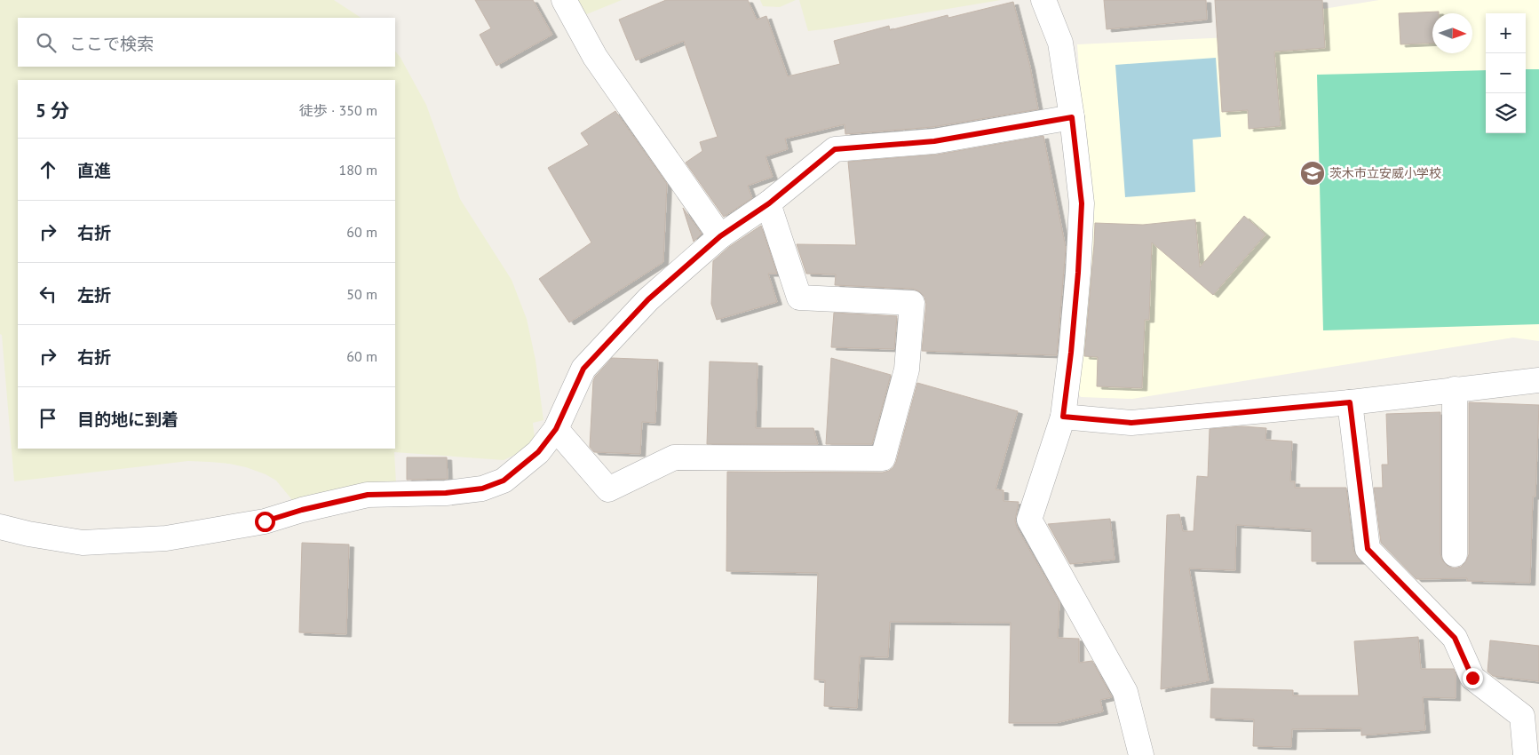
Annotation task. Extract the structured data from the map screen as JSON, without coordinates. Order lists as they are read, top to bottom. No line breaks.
{"places":{"school or university":["茨木市立安威小学校"]},"north":"right","page":{"map_buttons":["+","−"],"search":"ここで検索","heading":["5 分","徒歩 · 350 m"],"list":[["直進","180 m"],["右折","60 m"],["左折","50 m"],["右折","60 m"],"目的地に到着"]}}
